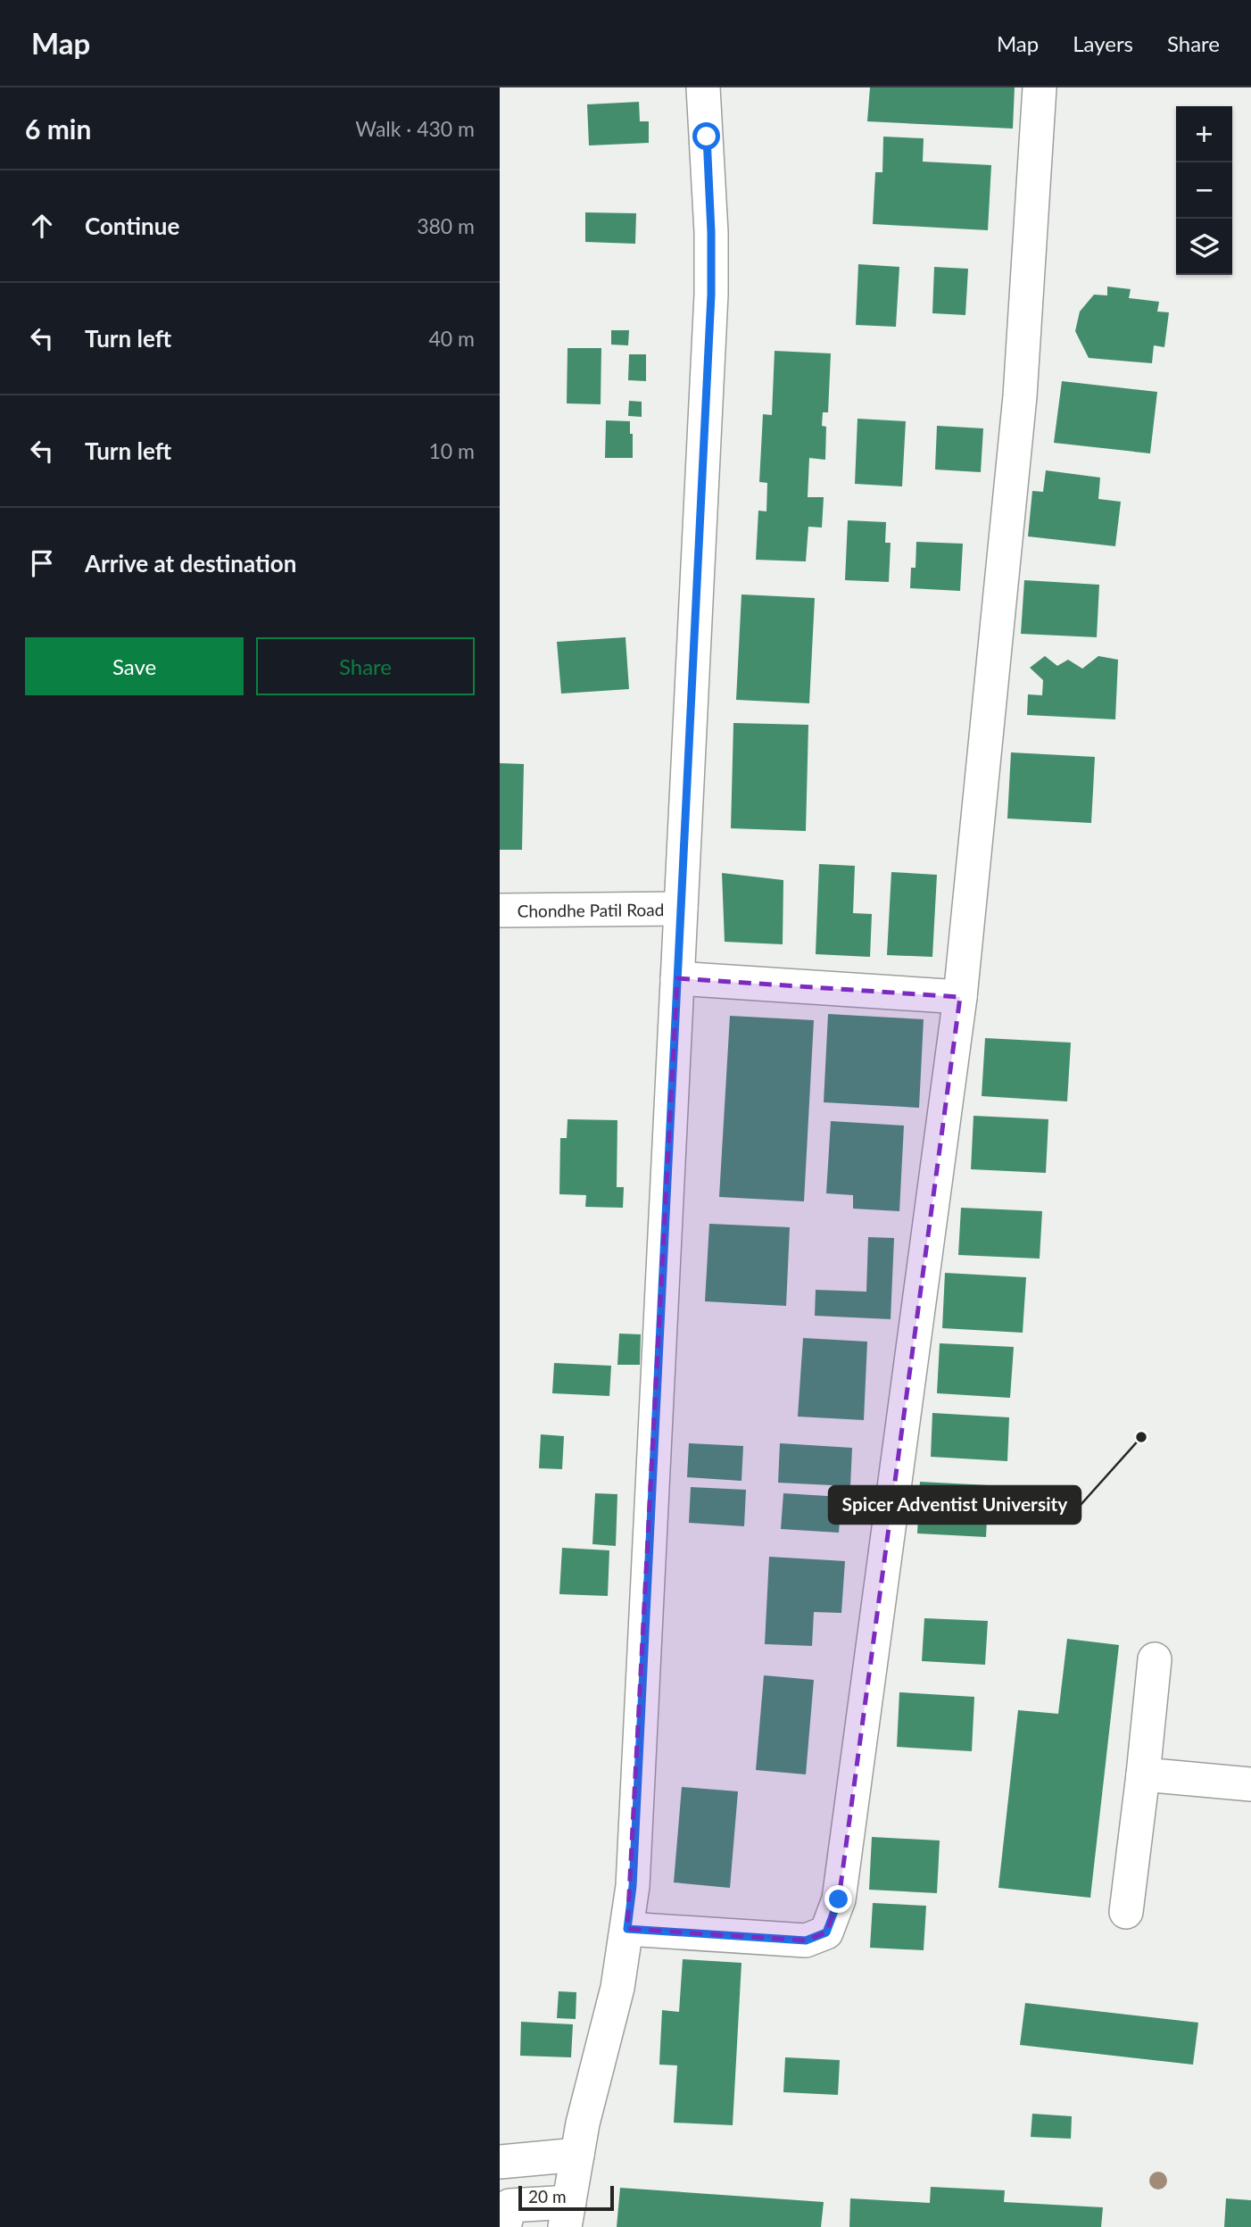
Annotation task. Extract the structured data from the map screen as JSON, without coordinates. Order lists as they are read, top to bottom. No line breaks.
{"streets":{"street":["Chondhe Patil Road"]},"places":["Spicer Adventist University"],"scale_bar":"20 m","page":{"header":"Map","nav":["Map","Layers","Share"],"heading":["6 min","Walk · 430 m"],"map_buttons":["+","−"],"list":[["Continue","380 m"],["Turn left","40 m"],["Turn left","10 m"],"Arrive at destination"],"buttons":["Save","Share"],"scale":"20 m"}}
